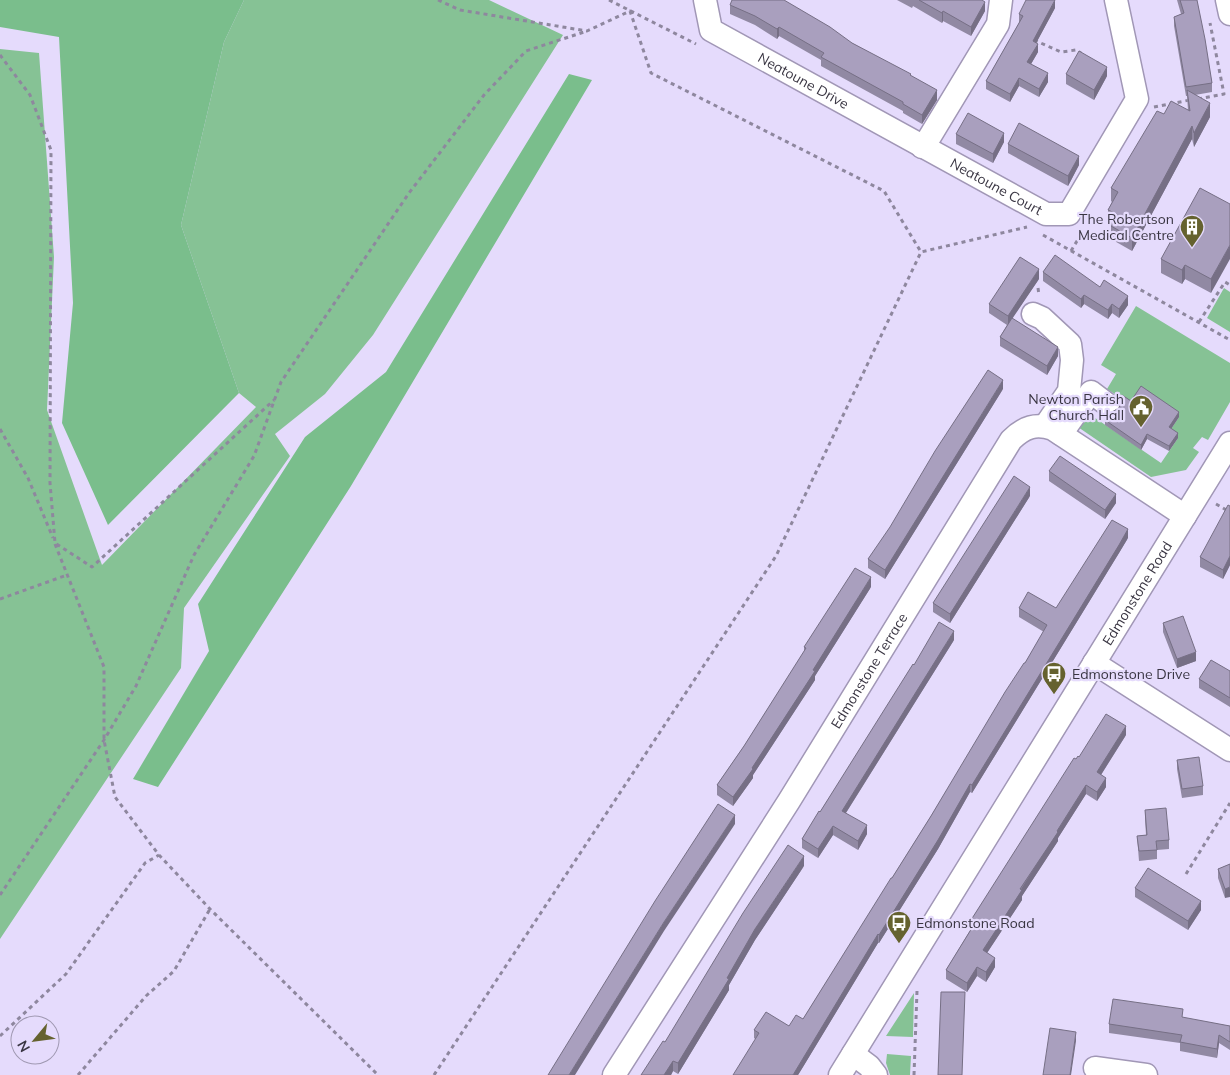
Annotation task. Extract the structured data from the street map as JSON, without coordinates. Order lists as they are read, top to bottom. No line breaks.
{"streets":{"street":["Neatoune Drive","Neatoune Court","Edmonstone Road","Edmonstone Terrace"]},"crossings":[["Neatoune Drive","Neatoune Court"]],"places":{"building":["The Robertson Medical Centre"],"public building":["Newton Parish Church Hall"],"bus stop":["Edmonstone Drive","Edmonstone Road"]},"north":"bottom left"}
